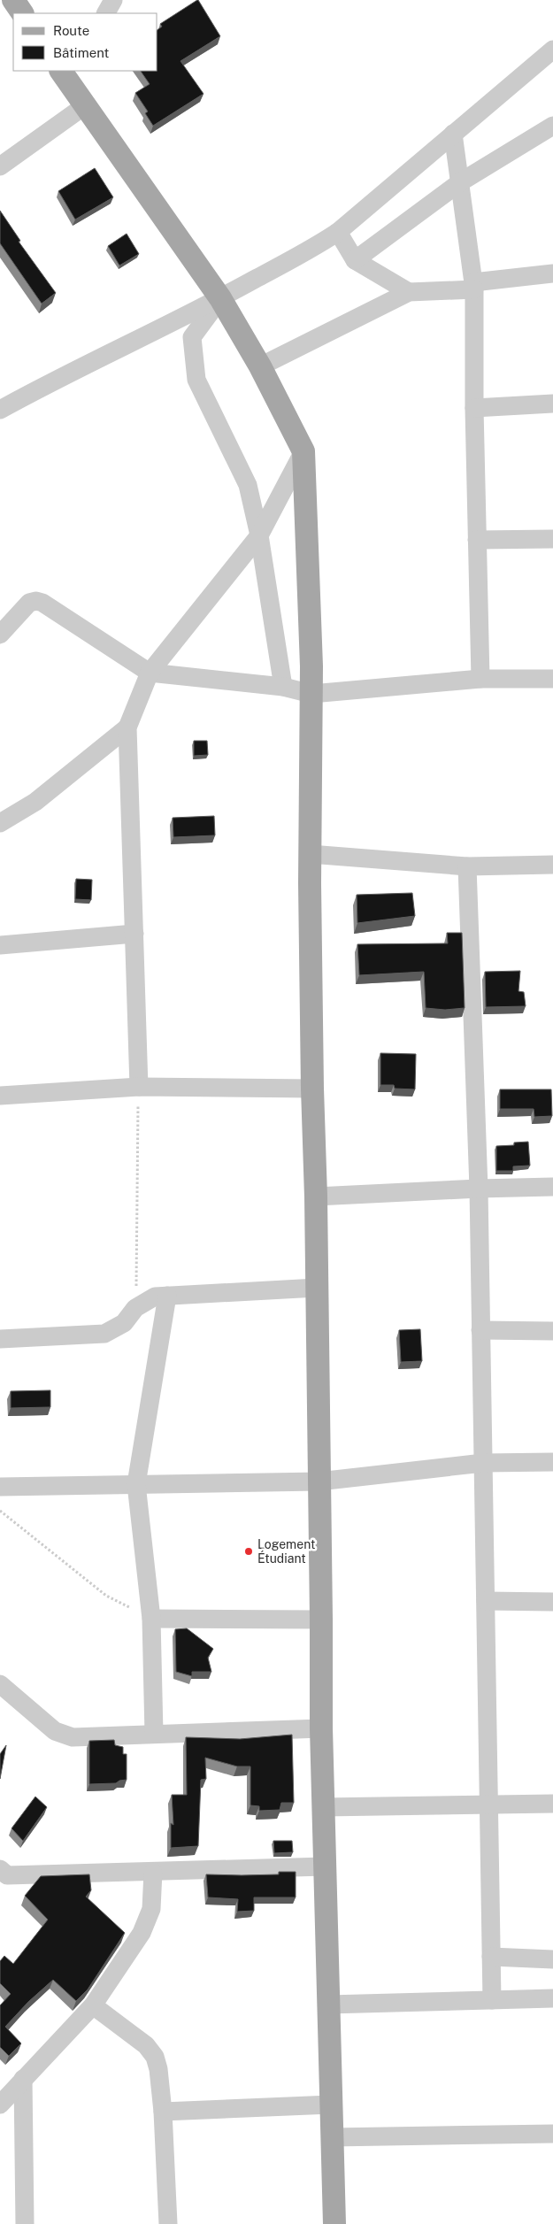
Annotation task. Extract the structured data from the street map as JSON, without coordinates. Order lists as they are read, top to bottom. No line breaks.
{"places":["Logement Étudiant"],"legend":["Route","Bâtiment"]}
